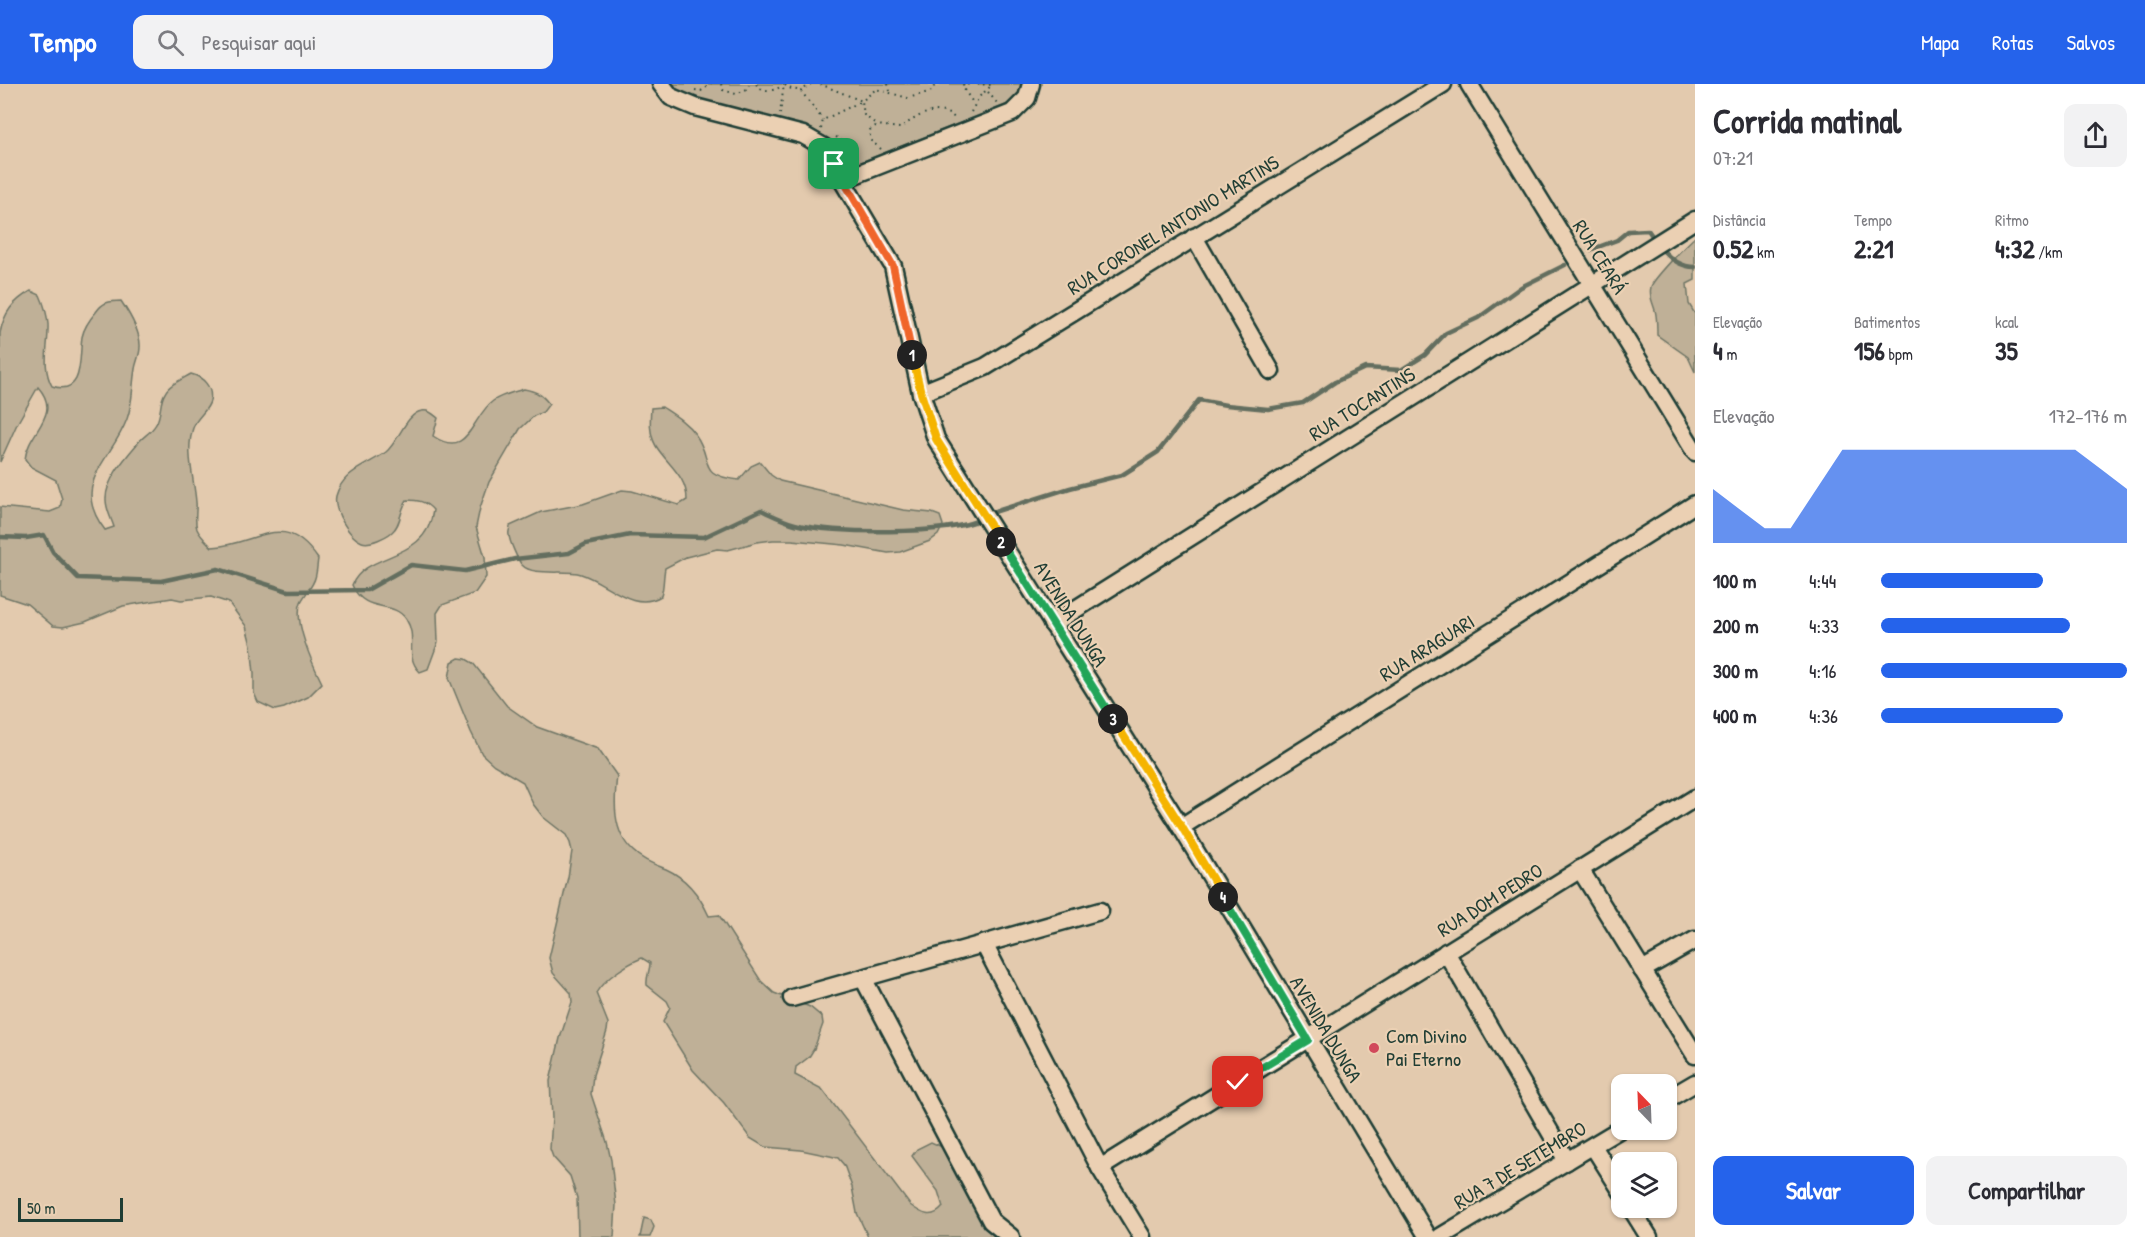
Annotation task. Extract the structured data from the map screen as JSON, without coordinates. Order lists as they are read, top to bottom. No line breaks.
{"streets":{"street":["RUA CORONEL ANTONIO MARTINS","RUA CEARÁ","RUA TOCANTINS","AVENIDA DUNGA","RUA ARAGUARI","RUA DOM PEDRO","RUA 7 DE SETEMBRO"]},"crossings":[["RUA CORONEL ANTONIO MARTINS","AVENIDA DUNGA"],["RUA CEARÁ","RUA TOCANTINS"],["RUA TOCANTINS","AVENIDA DUNGA"],["AVENIDA DUNGA","RUA ARAGUARI"],["AVENIDA DUNGA","RUA DOM PEDRO"]],"places":["Com Divino Pai Eterno"],"scale_bar":"50 m","north":"top left","page":{"header":"Tempo","search":"Pesquisar aqui","nav":["Mapa","Rotas","Salvos"],"heading":["Corrida matinal","07:21"],"stats":[["Distância","0.52 km"],["Tempo","2:21"],["Ritmo","4:32 /km"],["Elevação","4 m"],["Batimentos","156 bpm"],["kcal","35"]],"pins":["1","2","3","4"],"chart":["Elevação","172–176 m"],"list":[{"name":"100 m","note":"4:44"},{"name":"200 m","note":"4:33"},{"name":"300 m","note":"4:16"},{"name":"400 m","note":"4:36"}],"buttons":["Salvar","Compartilhar"],"scale":"50 m"}}
